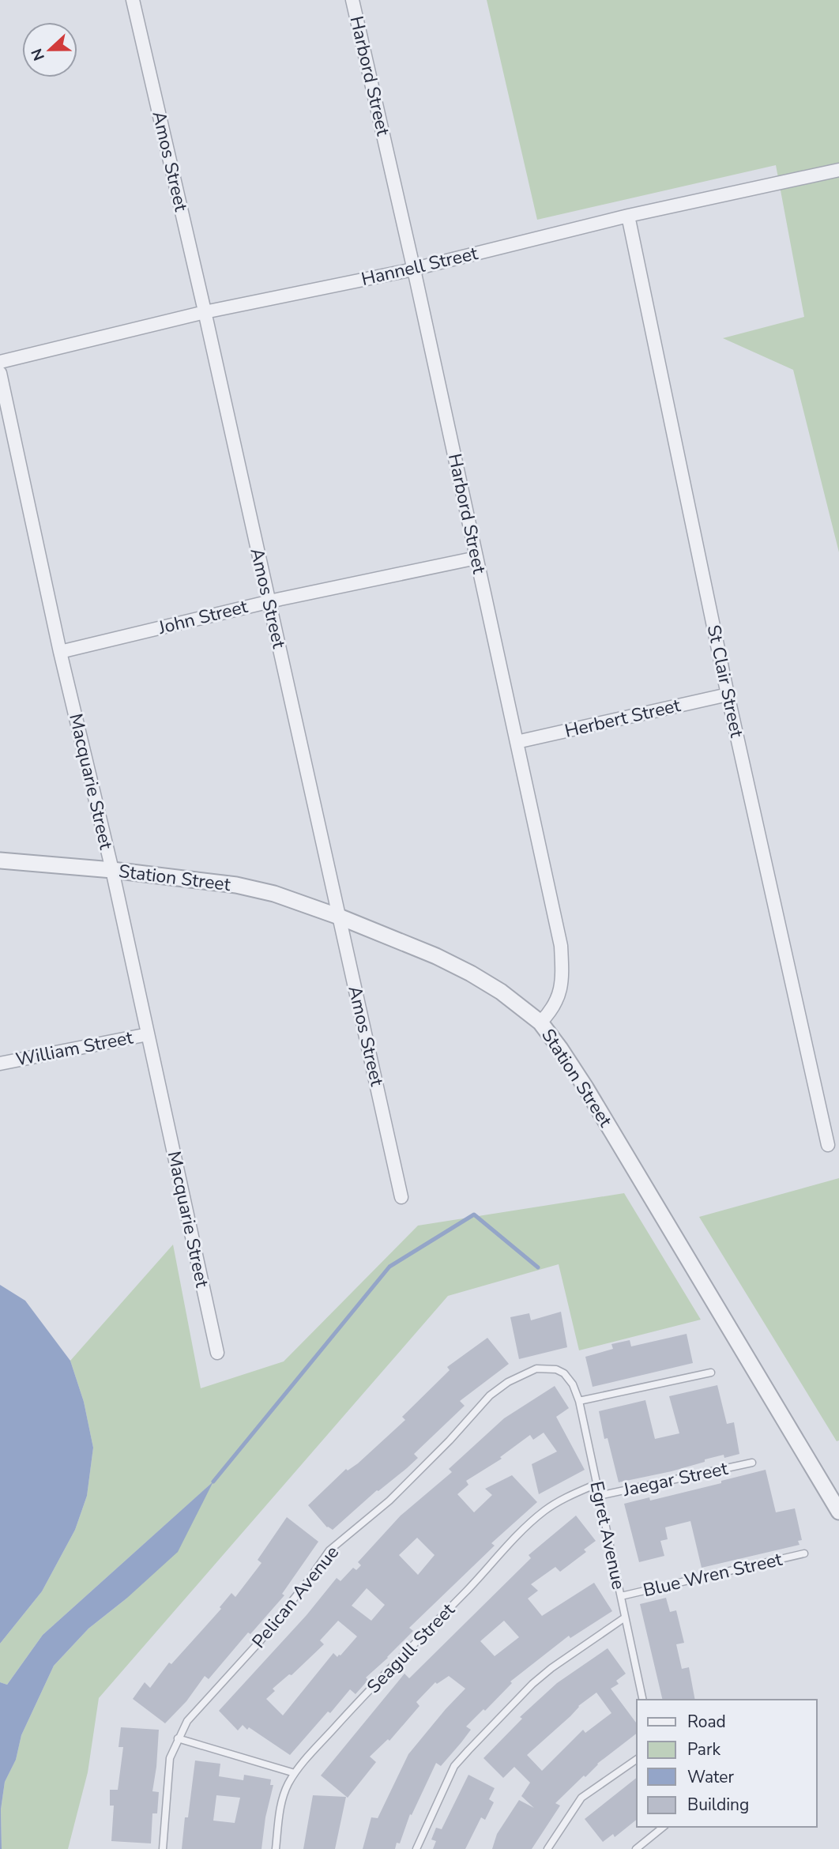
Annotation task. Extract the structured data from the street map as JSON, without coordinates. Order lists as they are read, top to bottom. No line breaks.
{"streets":{"street":["Harbord Street","Amos Street","Hannell Street","John Street","St Clair Street","Herbert Street","Macquarie Street","Station Street","William Street"],"lane":["Jaegar Street","Egret Avenue","Blue Wren Street","Pelican Avenue","Seagull Street"]},"crossings":[["Harbord Street","Hannell Street"],["Harbord Street","John Street"],["Harbord Street","Herbert Street"],["Harbord Street","Station Street"],["Amos Street","Hannell Street"],["Amos Street","John Street"],["Amos Street","Station Street"],["Hannell Street","St Clair Street"],["John Street","Macquarie Street"],["St Clair Street","Herbert Street"],["Macquarie Street","Station Street"],["Macquarie Street","William Street"],["Jaegar Street","Egret Avenue"],["Egret Avenue","Blue Wren Street"],["Egret Avenue","Pelican Avenue"],["Egret Avenue","Seagull Street"]],"legend":["Road","Park","Water","Building"],"north":"left"}
